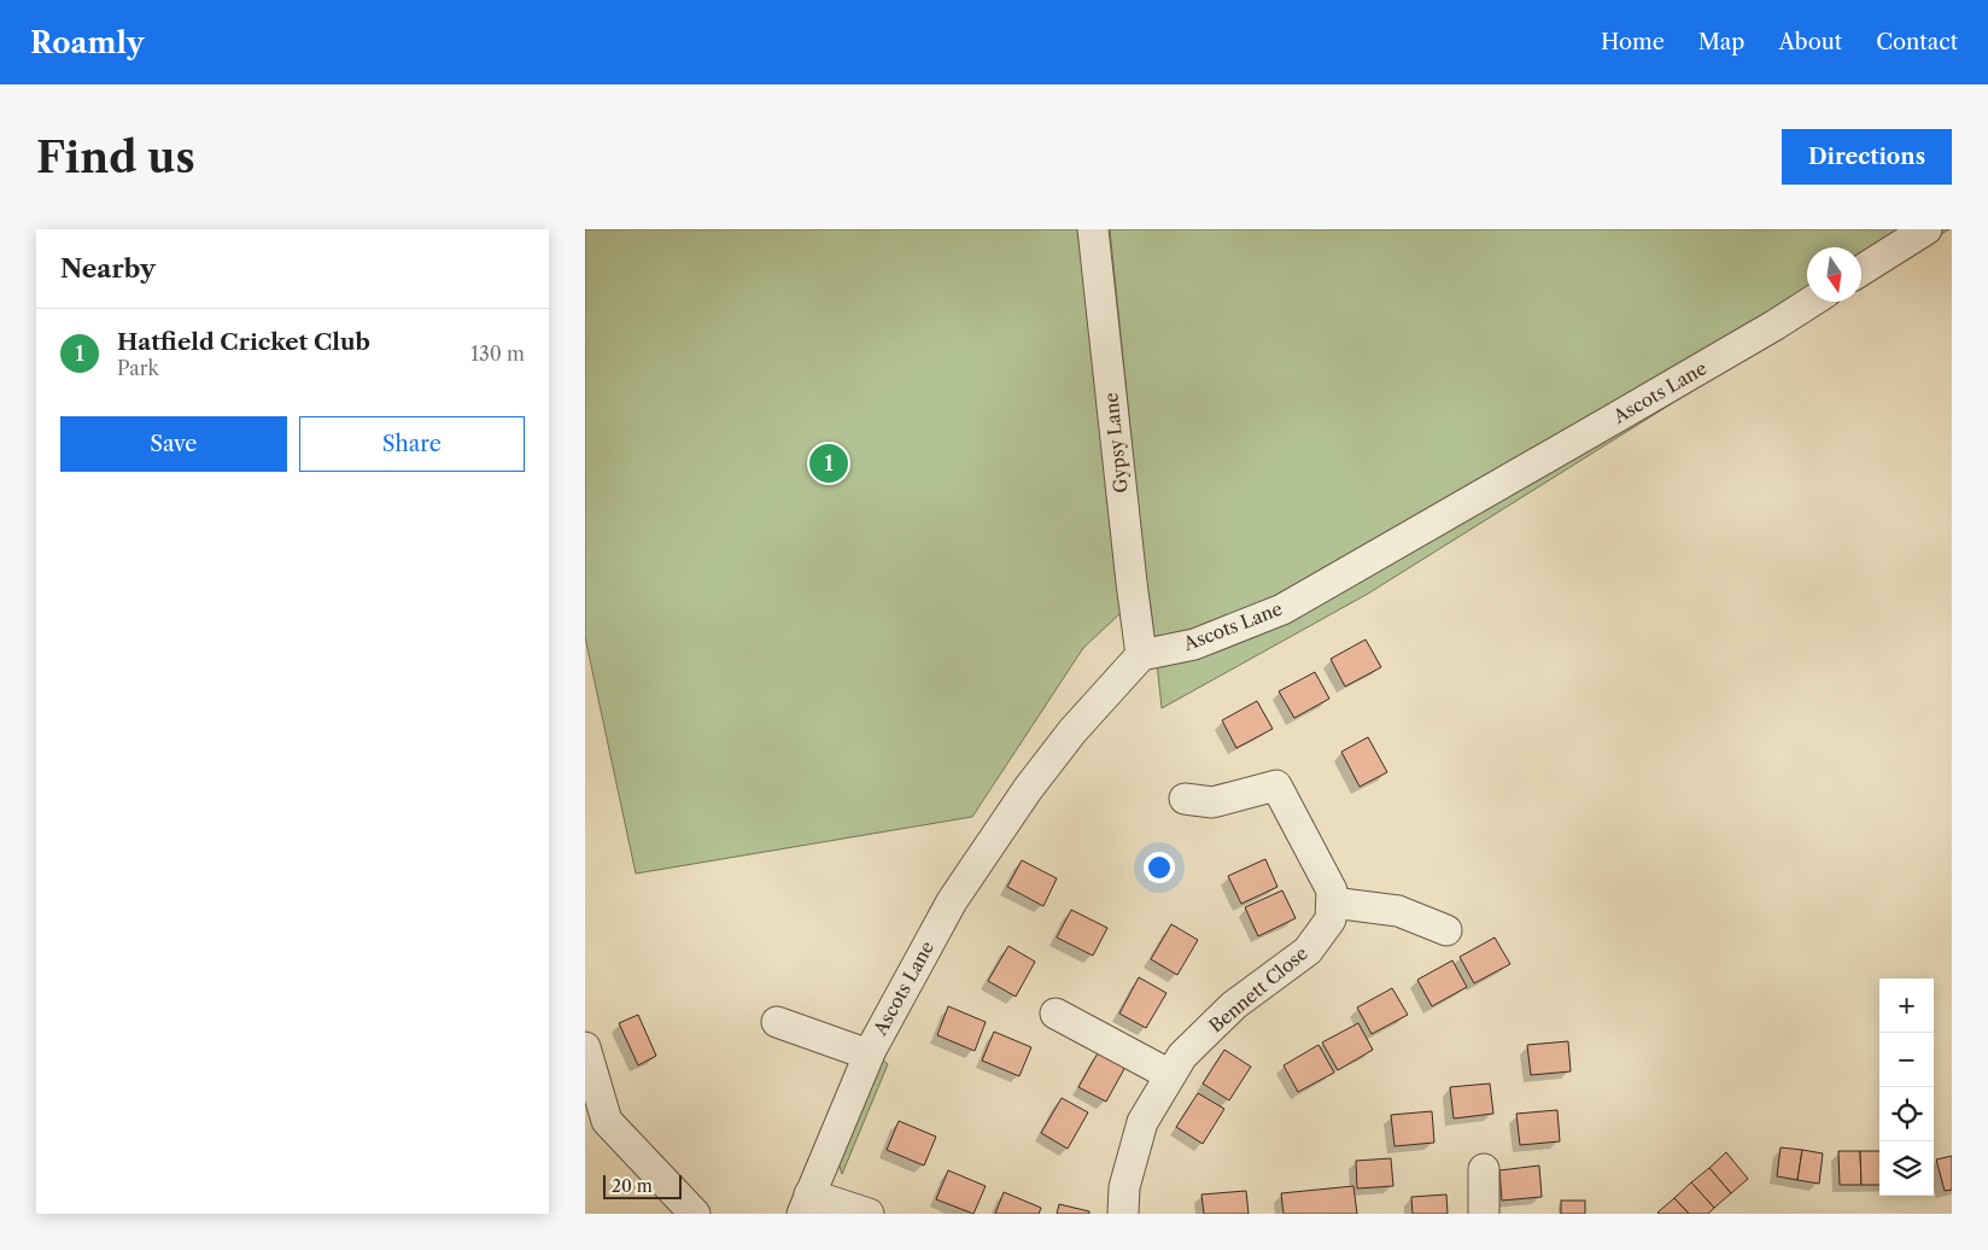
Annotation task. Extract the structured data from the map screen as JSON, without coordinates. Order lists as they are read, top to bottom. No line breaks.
{"streets":{"street":["Ascots Lane","Gypsy Lane","Bennett Close"]},"crossings":[["Ascots Lane","Gypsy Lane"]],"scale_bar":"20 m","north":"bottom","page":{"header":"Roamly","nav":["Home","Map","About","Contact"],"buttons":["Directions",["Save","Share"]],"title":"Find us","heading":"Nearby","list":[{"mark":"1","name":"Hatfield Cricket Club","note":"Park","value":"130 m"}],"pins":"1","map_buttons":["+","−"],"scale":"20 m"}}
